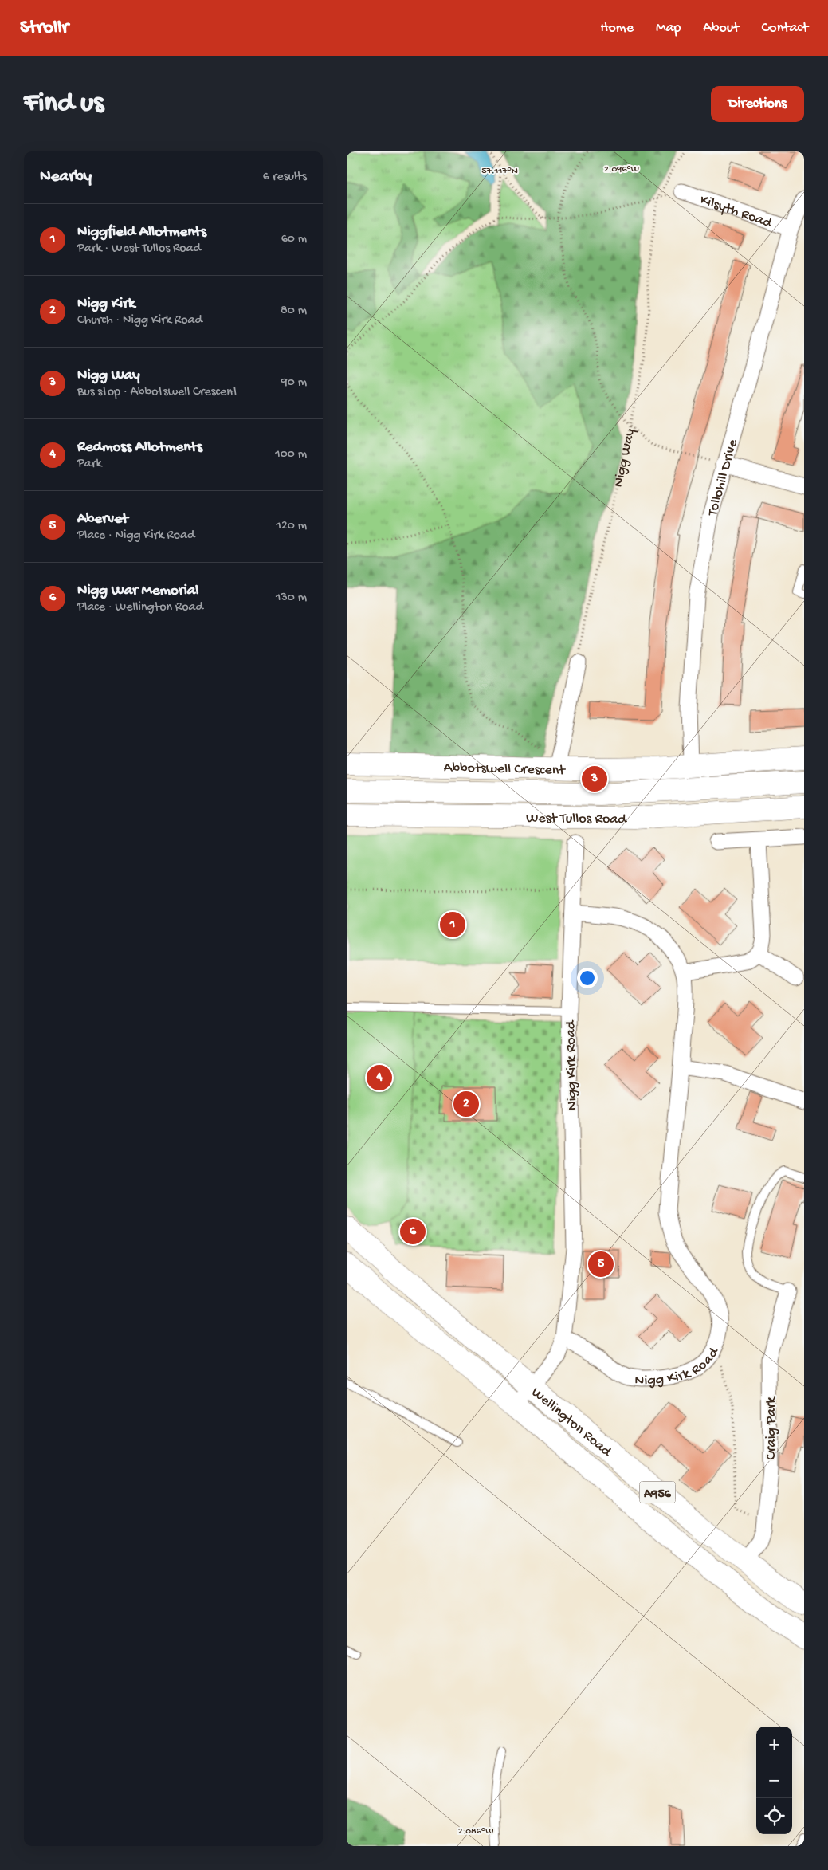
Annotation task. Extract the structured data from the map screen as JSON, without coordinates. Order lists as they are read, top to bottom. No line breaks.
{"streets":{"main road":["Abbotswell Crescent","West Tullos Road","Wellington Road","A956"],"street":["Kilsyth Road","Tollohill Drive","Nigg Kirk Road","Craig Park"],"path":["Nigg Way"]},"crossings":[["Kilsyth Road","Tollohill Drive"],["Tollohill Drive","Abbotswell Crescent"],["Nigg Kirk Road","Wellington Road"],["Wellington Road","Craig Park"]],"page":{"header":"Strollr","nav":["Home","Map","About","Contact"],"buttons":"Directions","title":"Find us","heading":["Nearby","6 results"],"list":[{"mark":"1","name":"Niggfield Allotments","note":"Park · West Tullos Road","value":"60 m"},{"mark":"2","name":"Nigg Kirk","note":"Church · Nigg Kirk Road","value":"80 m"},{"mark":"3","name":"Nigg Way","note":"Bus stop · Abbotswell Crescent","value":"90 m"},{"mark":"4","name":"Redmoss Allotments","note":"Park","value":"100 m"},{"mark":"5","name":"Abervet","note":"Place · Nigg Kirk Road","value":"120 m"},{"mark":"6","name":"Nigg War Memorial","note":"Place · Wellington Road","value":"130 m"}],"pins":["3","1","4","2","6","5"],"map_buttons":["+","−"]},"coordinates":["2.096°W","57.117°N","2.086°W"]}
